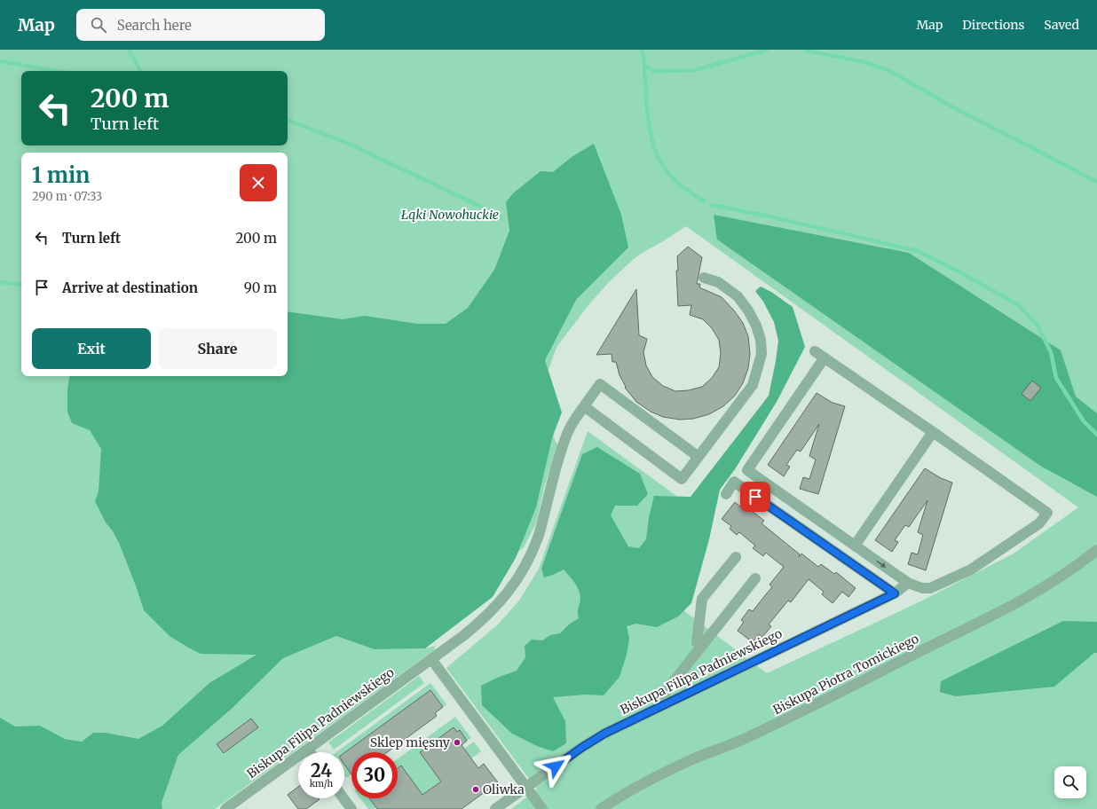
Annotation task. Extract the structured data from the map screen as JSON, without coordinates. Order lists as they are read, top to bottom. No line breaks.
{"streets":{"street":["Biskupa Filipa Padniewskiego","Biskupa Piotra Tomickiego"]},"parks":["Łąki Nowohuckie"],"places":["Sklep mięsny","Oliwka"],"page":{"header":"Map","search":"Search here","nav":["Map","Directions","Saved"],"turn":["200 m","Turn left"],"heading":["1 min","290 m · 07:33"],"list":[{"name":"Turn left","value":"200 m"},{"name":"Arrive at destination","value":"90 m"}],"buttons":["Exit","Share"],"speed":"24 km/h","limit":"30"}}
